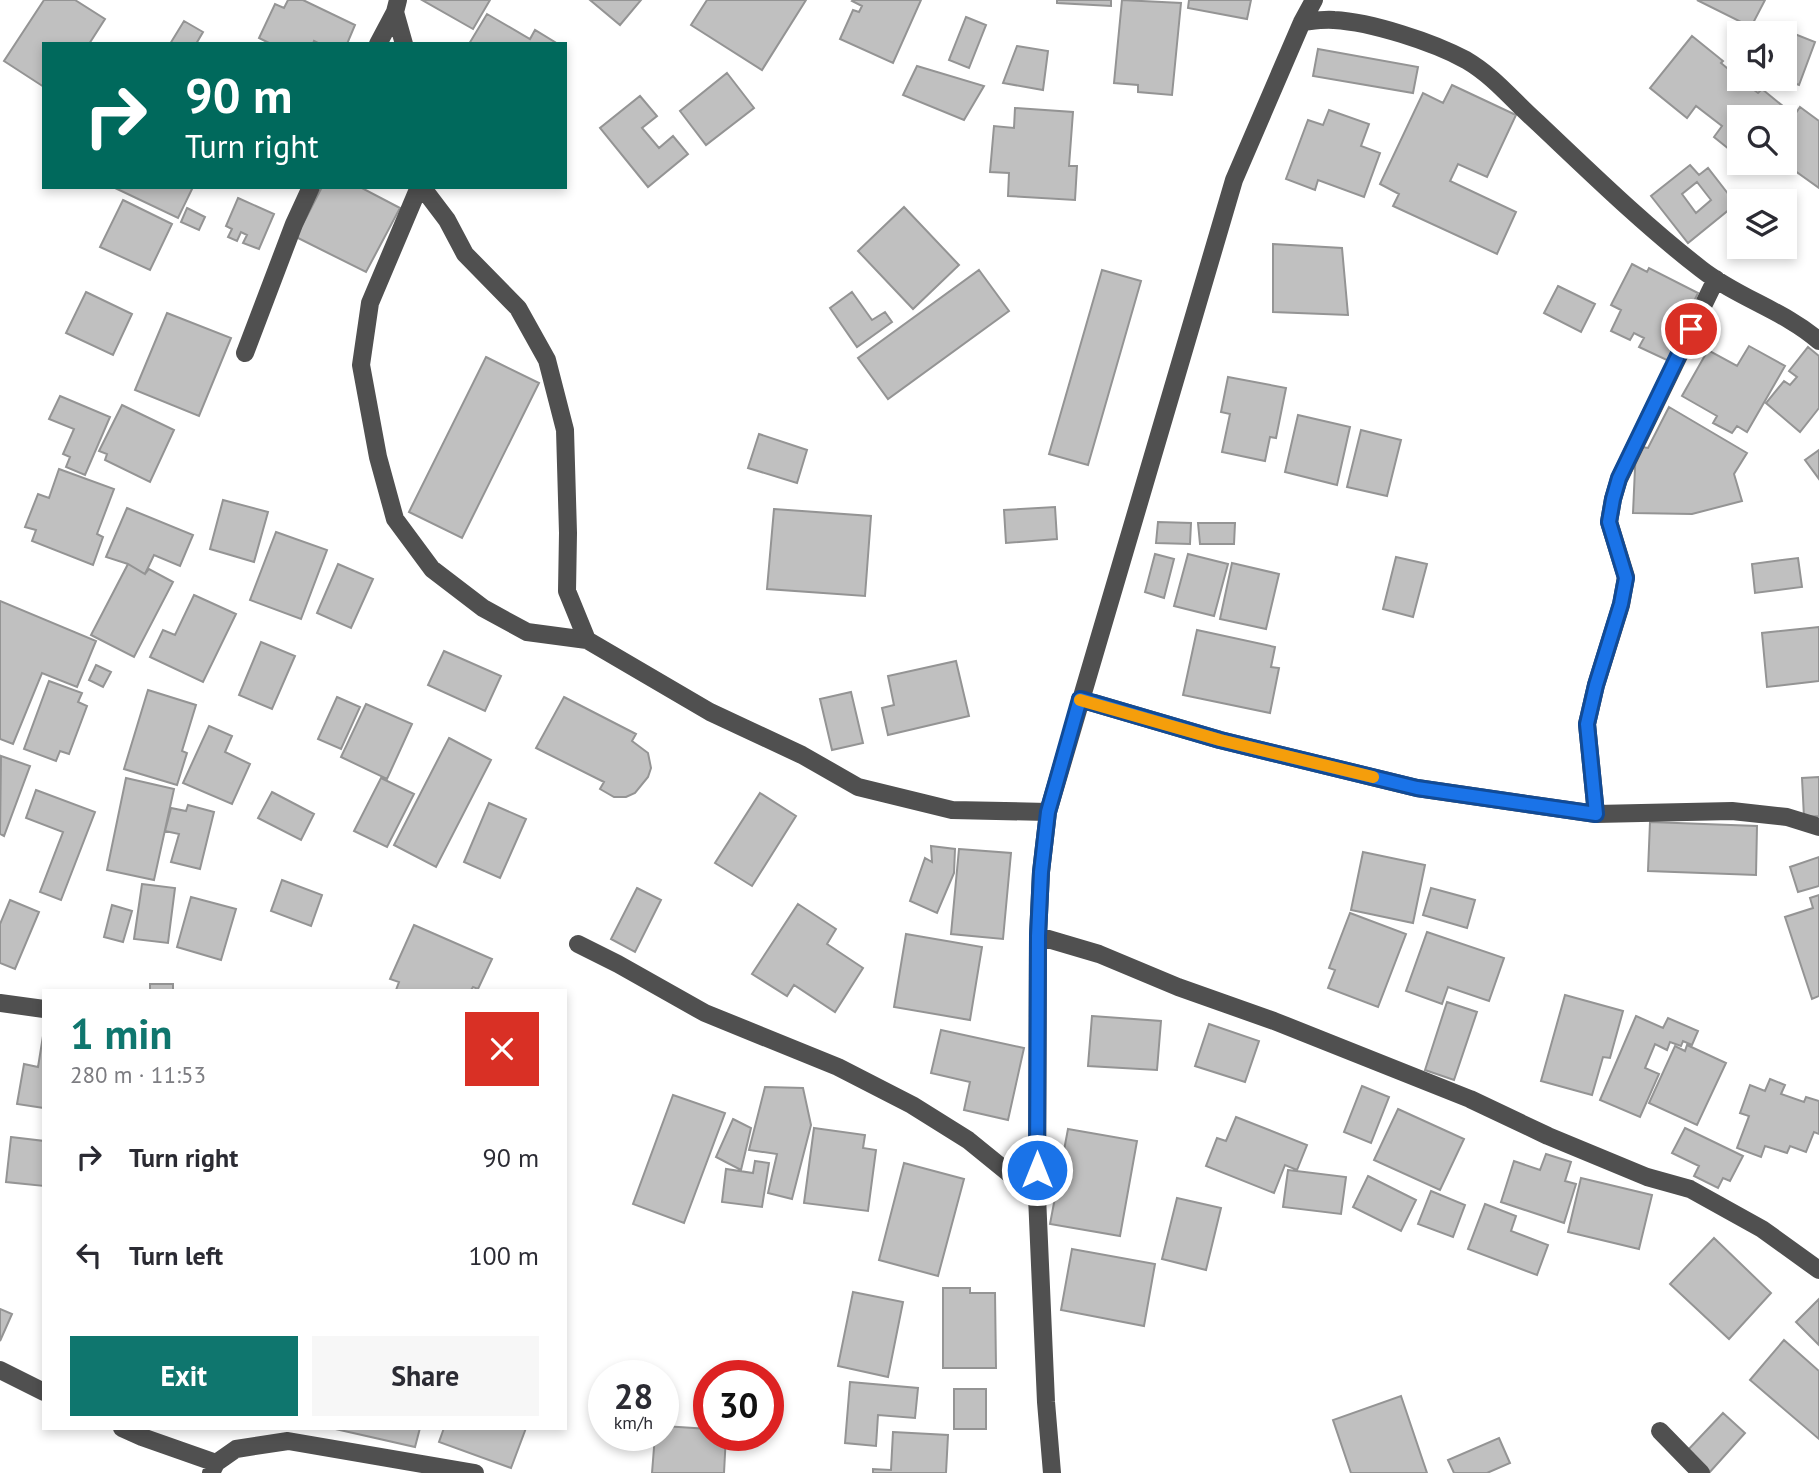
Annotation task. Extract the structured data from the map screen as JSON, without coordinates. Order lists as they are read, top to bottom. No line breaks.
{"page":{"turn":["90 m","Turn right"],"heading":["1 min","280 m · 11:53"],"list":[{"name":"Turn right","value":"90 m"},{"name":"Turn left","value":"100 m"}],"buttons":["Exit","Share"],"speed":"28 km/h","limit":"30"}}
